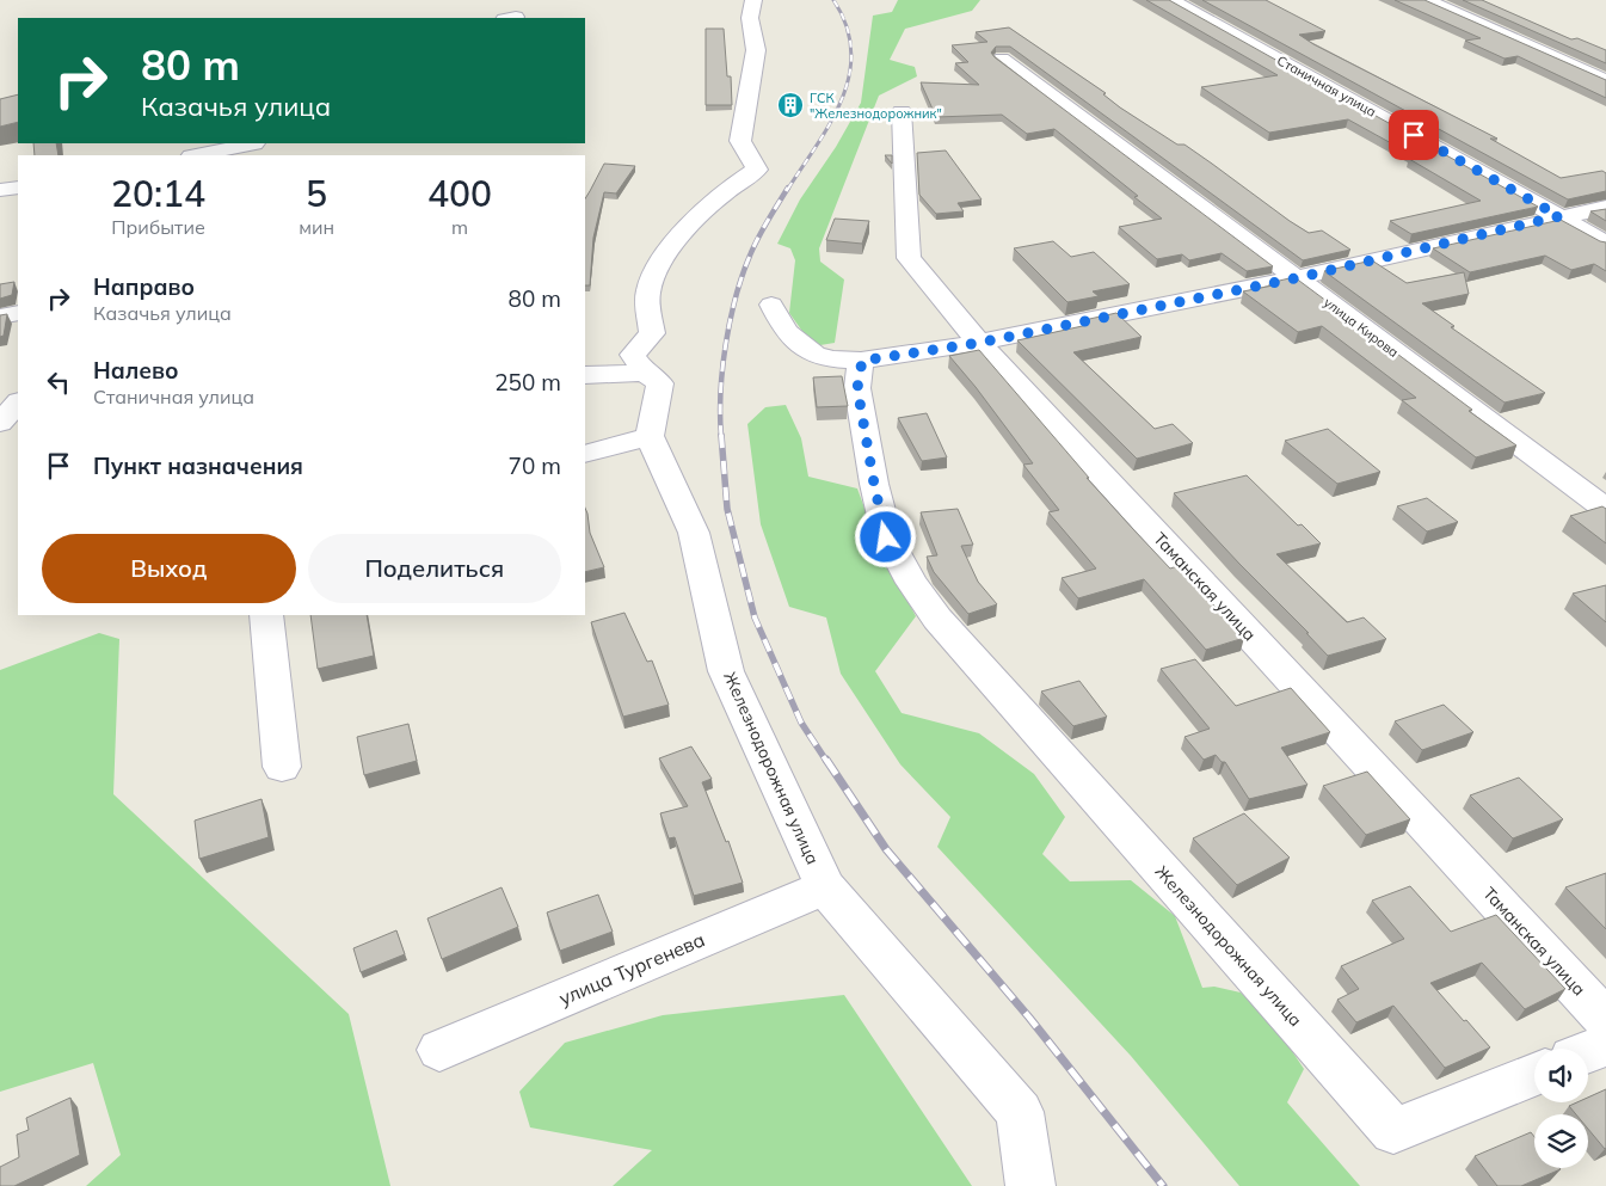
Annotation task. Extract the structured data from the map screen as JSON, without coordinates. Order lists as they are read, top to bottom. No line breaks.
{"streets":{"street":["Станичная улица","улица Кирова","Таманская улица","Железнодорожная улица","улица Тургенева"]},"crossings":[["Железнодорожная улица","улица Тургенева"]],"places":{"building":["ГСК \"Железнодорожник\""]},"page":{"turn":["80 m","Казачья улица"],"eta":["20:14","Прибытие","5","мин","400","m"],"list":[{"name":"Направо","note":"Казачья улица","value":"80 m"},{"name":"Налево","note":"Станичная улица","value":"250 m"},{"name":"Пункт назначения","value":"70 m"}],"buttons":["Выход","Поделиться"]}}
